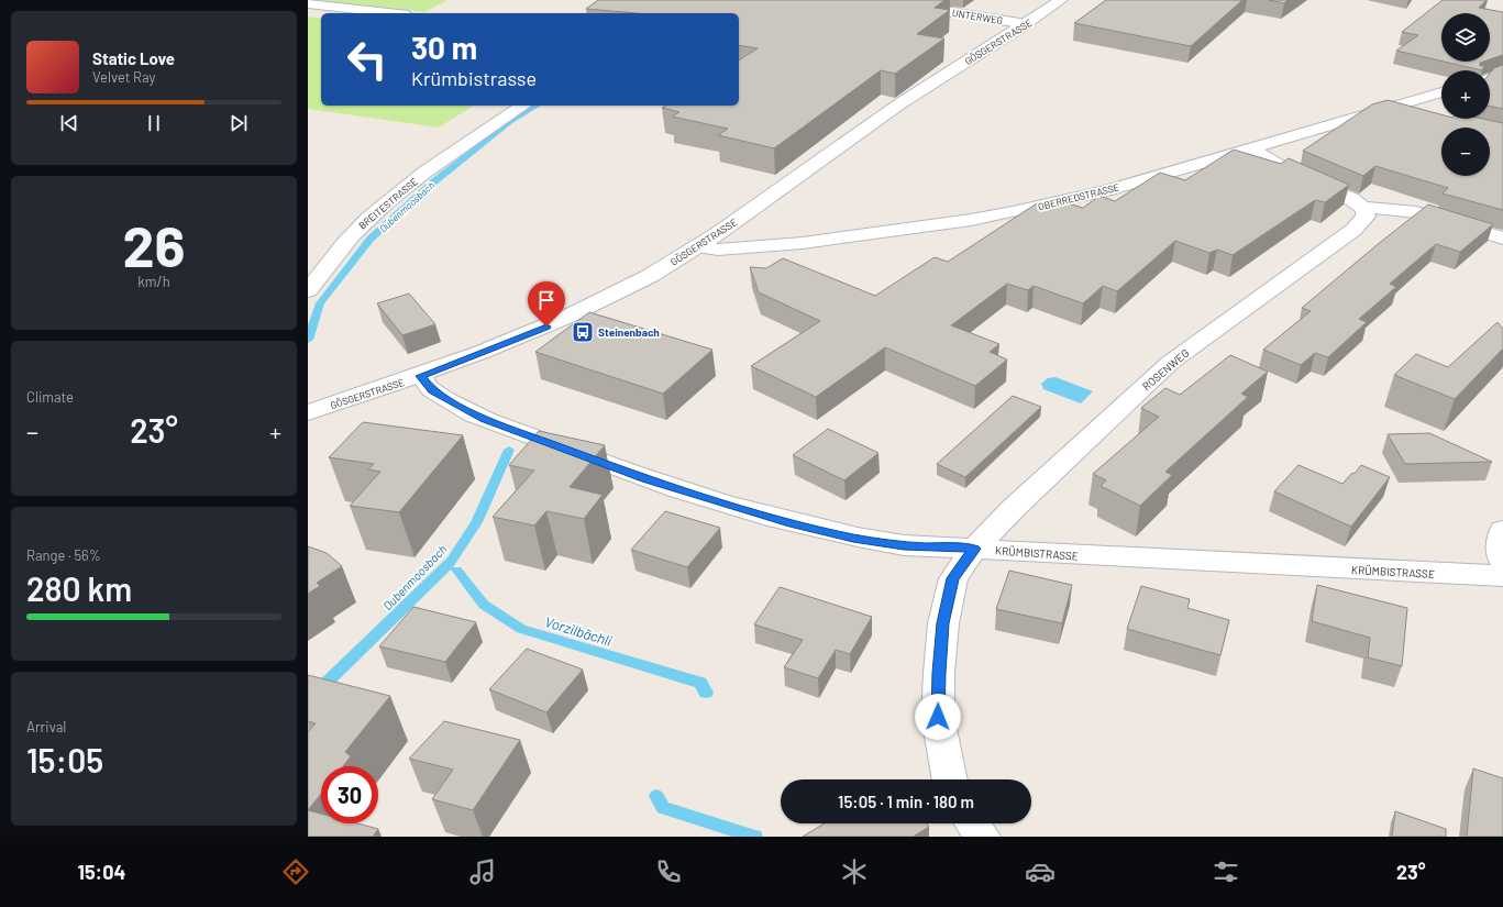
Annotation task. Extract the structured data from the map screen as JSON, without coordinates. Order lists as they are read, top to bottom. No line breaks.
{"streets":{"street":["UNTERWEG","GÖSGERSTRASSE","OBERREDSTRASSE","BREITESTRASSE","ROSENWEG","KRÜMBISTRASSE"]},"crossings":[["UNTERWEG","GÖSGERSTRASSE"],["GÖSGERSTRASSE","OBERREDSTRASSE"],["GÖSGERSTRASSE","KRÜMBISTRASSE"],["ROSENWEG","KRÜMBISTRASSE"]],"water":["Dubenmoosbach","Vorzilbächli"],"places":{"bus stop":["Steinenbach"]},"page":{"map_buttons":["+","−"],"turn":["30 m","Krümbistrasse"],"song":["Static Love","Velvet Ray"],"tile":[["26","km/h"],"Climate",["Range · 56%","280 km"],["Arrival","15:05"]],"heat":["−","23°","+"],"limit":"30","trip":"15:05 · 1 min · 180 m","tabs":["15:04","23°"]}}
